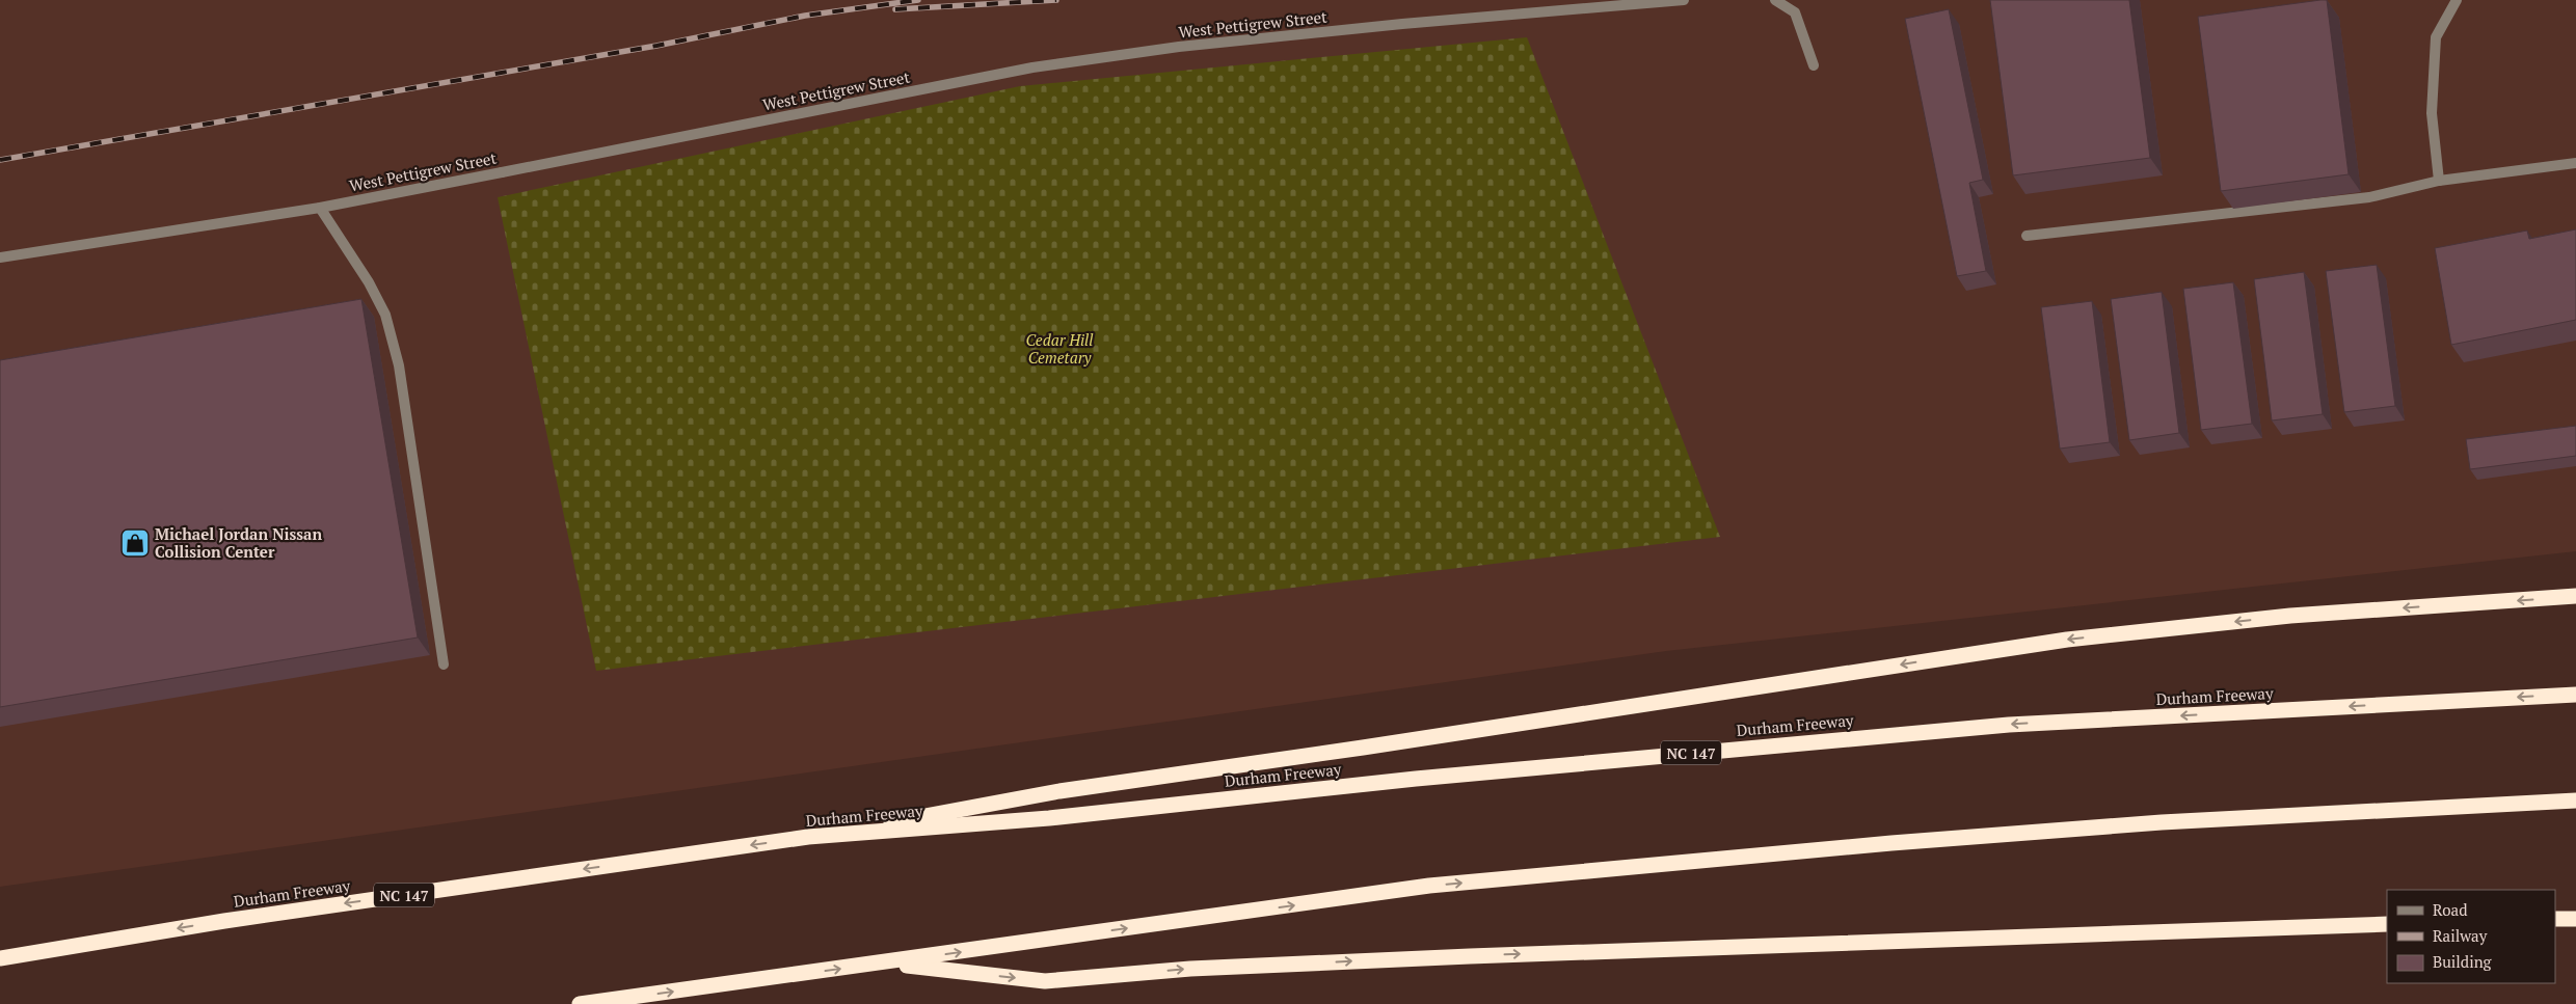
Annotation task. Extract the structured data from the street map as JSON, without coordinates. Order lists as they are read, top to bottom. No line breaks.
{"streets":{"highway":["Durham Freeway","NC 147"],"street":["West Pettigrew Street"]},"parks":["Cedar Hill Cemetary"],"places":{"shop":["Michael Jordan Nissan Collision Center"]},"legend":["Road","Railway","Building"]}
